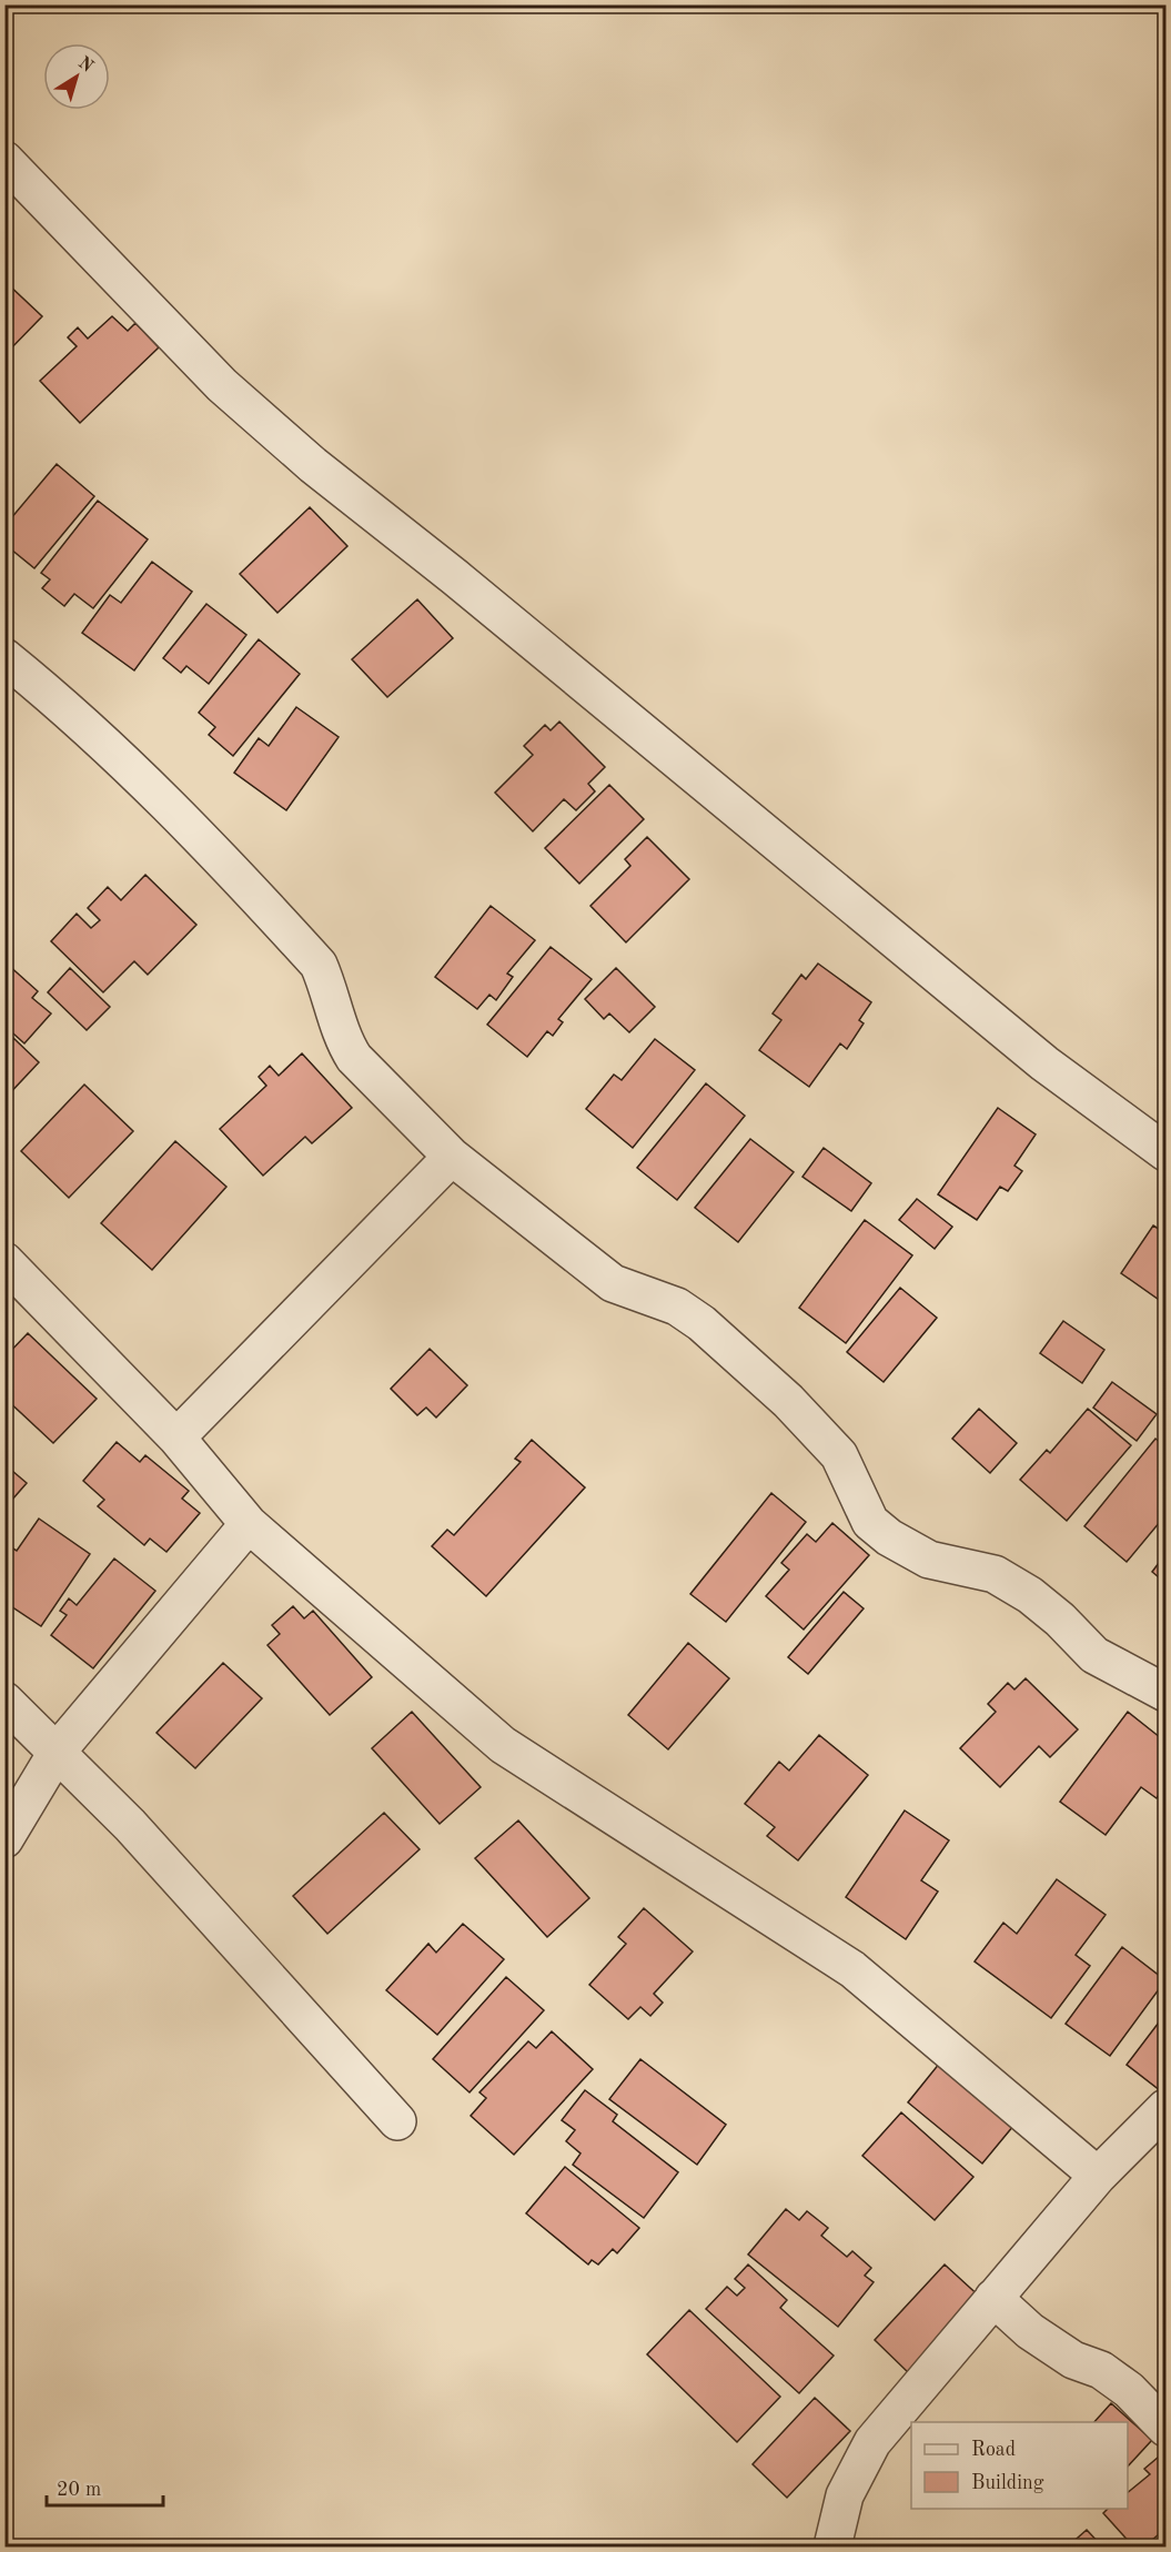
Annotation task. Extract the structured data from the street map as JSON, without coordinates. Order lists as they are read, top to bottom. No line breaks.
{"legend":["Road","Building"],"scale_bar":"20 m","north":"top right"}
